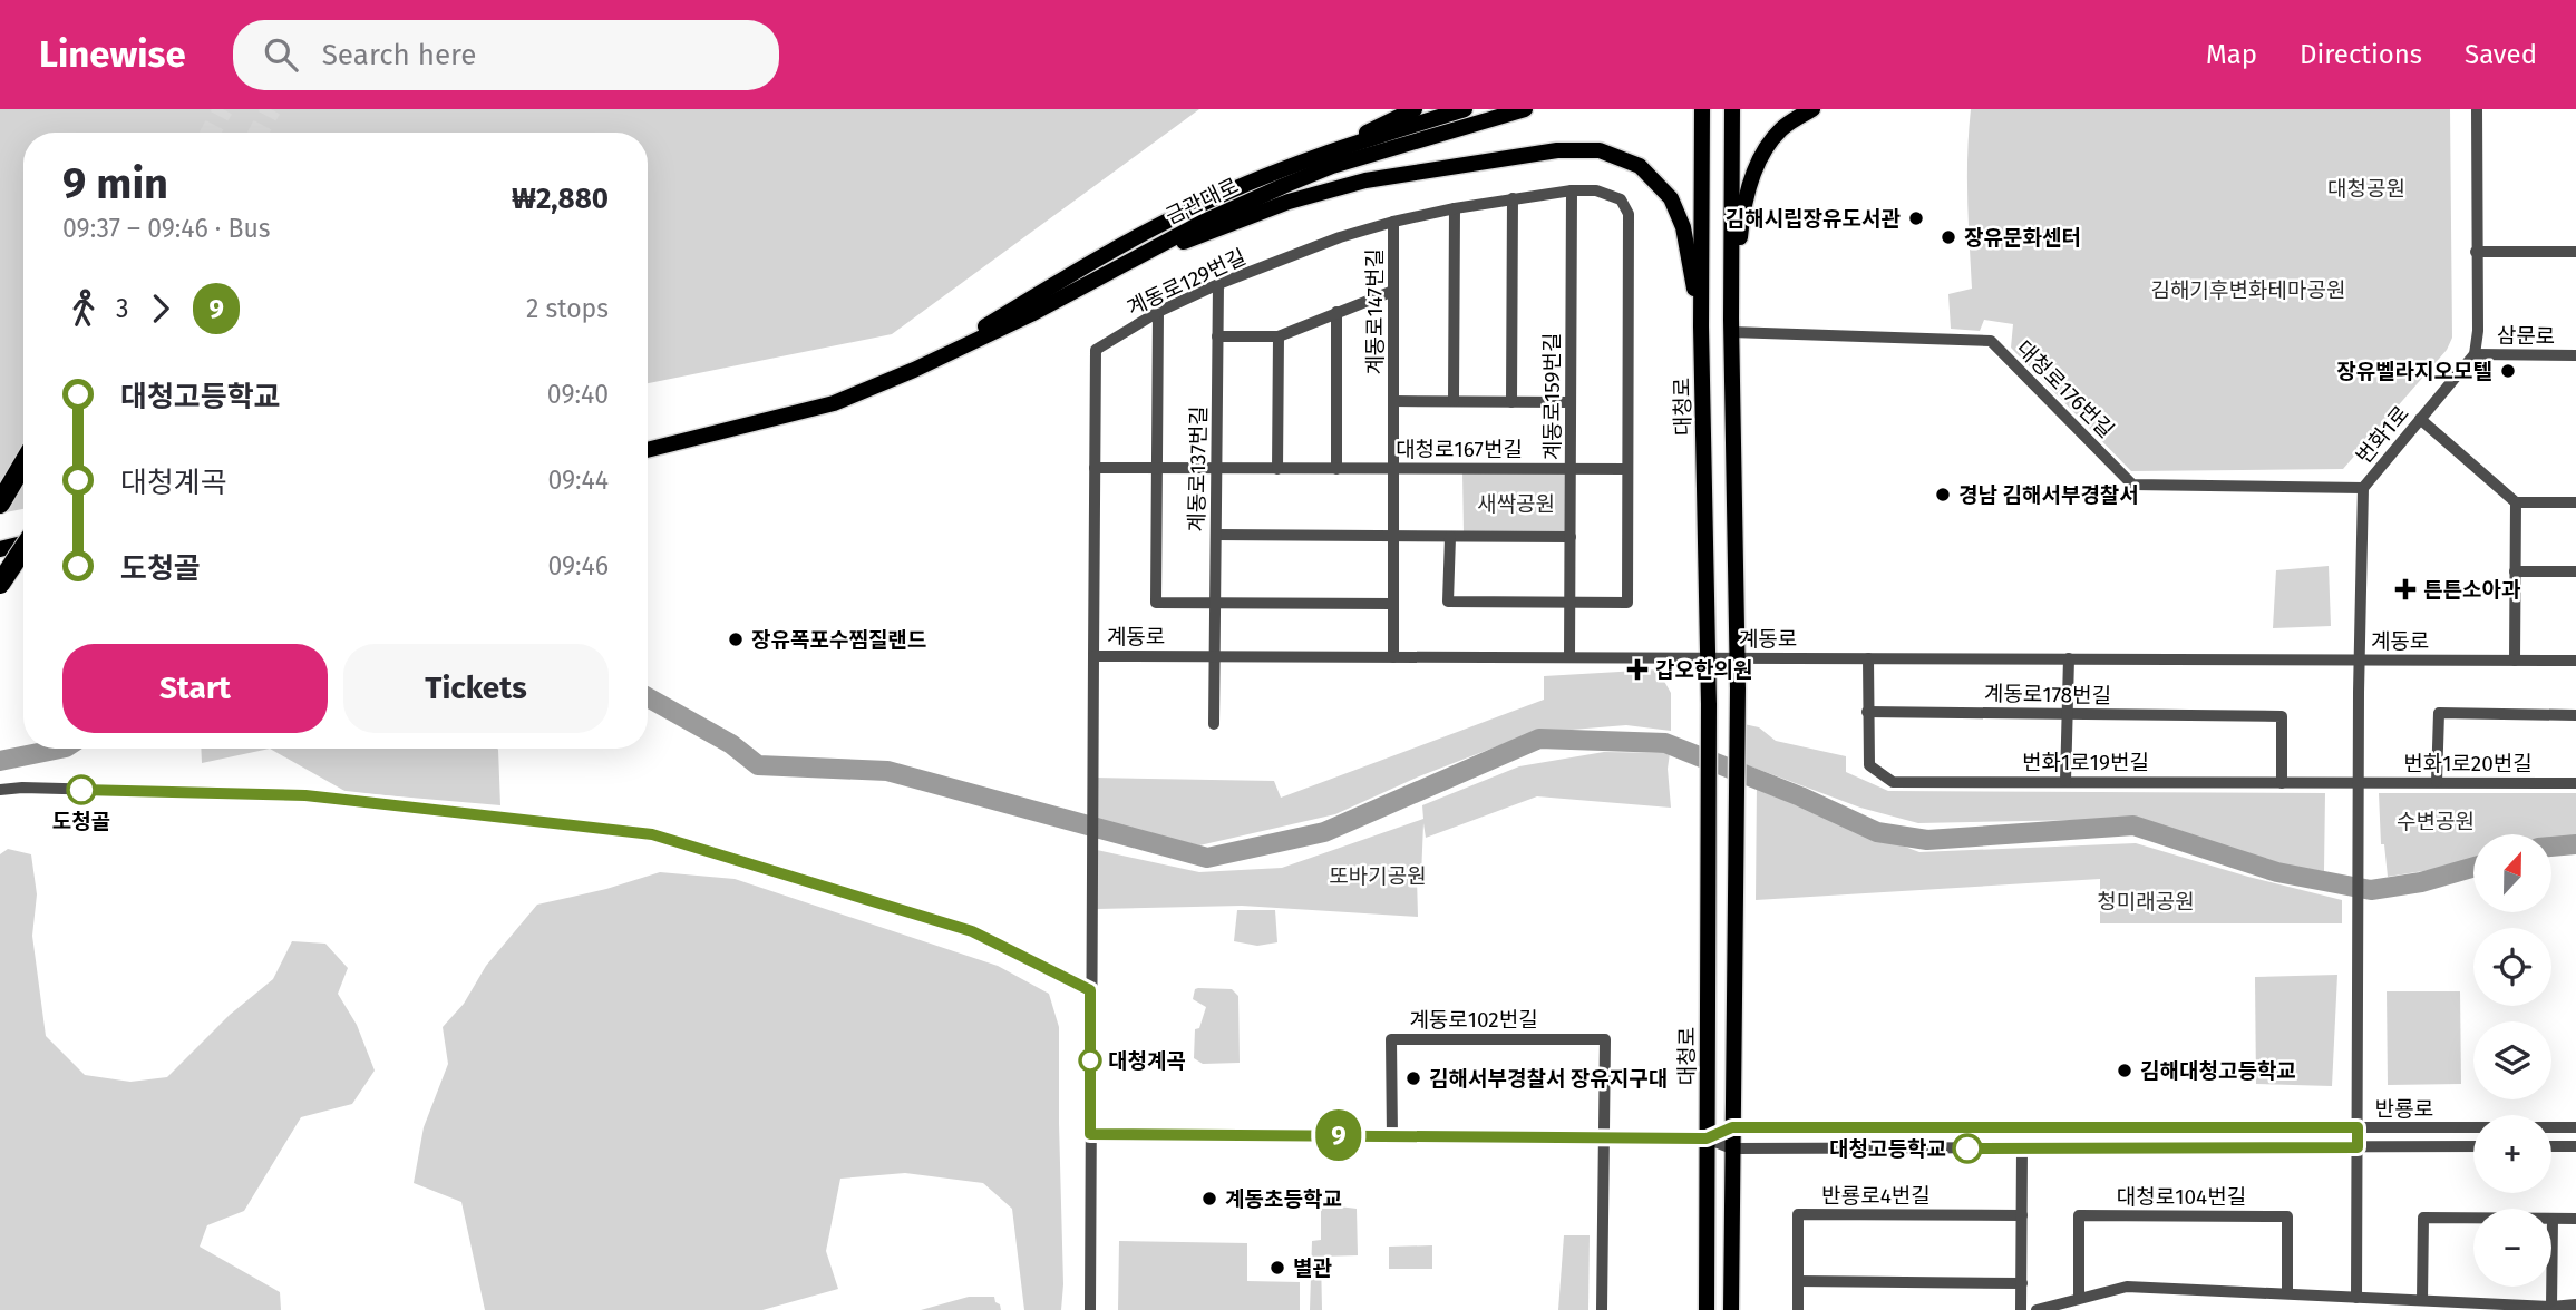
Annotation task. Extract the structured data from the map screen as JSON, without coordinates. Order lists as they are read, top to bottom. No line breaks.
{"streets":{"main road":["금관대로","대청로"],"street":["계동로129번길","계동로147번길","삼문로","대청로176번길","계동로159번길","번화1로","대청로167번길","계동로137번길","계동로","계동로178번길","번화1로19번길","번화1로20번길","계동로102번길","반룡로","반룡로4번길","대청로104번길"]},"crossings":[["계동로129번길","계동로147번길"],["계동로129번길","계동로159번길"],["계동로129번길","대청로167번길"],["계동로129번길","계동로137번길"],["계동로129번길","계동로"],["계동로147번길","계동로159번길"],["계동로147번길","대청로167번길"],["계동로147번길","계동로137번길"],["계동로147번길","계동로"],["삼문로","번화1로"],["대청로176번길","번화1로"],["계동로159번길","대청로167번길"],["계동로159번길","계동로"],["대청로","계동로"],["대청로","반룡로"],["번화1로","계동로"],["번화1로","번화1로19번길"],["번화1로","번화1로20번길"],["번화1로","반룡로"],["대청로167번길","계동로137번길"],["계동로178번길","번화1로19번길"],["번화1로19번길","번화1로20번길"]],"parks":["대청공원","김해기후변화테마공원","새싹공원","수변공원","또바기공원","청미래공원"],"places":{"other":["김해시립장유도서관","장유문화센터","장유벨라지오모텔","경남 김해서부경찰서","장유폭포수찜질랜드","도청골","대청계곡","김해대청고등학교","김해서부경찰서 장유지구대","대청고등학교","계동초등학교","별관"],"health":["튼튼소아과","갑오한의원"]},"lines":["bus line 9"],"north":"top","page":{"header":"Linewise","search":"Search here","nav":["Map","Directions","Saved"],"on_map":"9","heading":["9 min","09:37 – 09:46 · Bus","₩2,880"],"legs":["3","9","2 stops"],"list":[{"name":"대청고등학교","value":"09:40"},{"name":"대청계곡","value":"09:44"},{"name":"도청골","value":"09:46"}],"buttons":["Start","Tickets"],"map_buttons":["+","−"]}}
